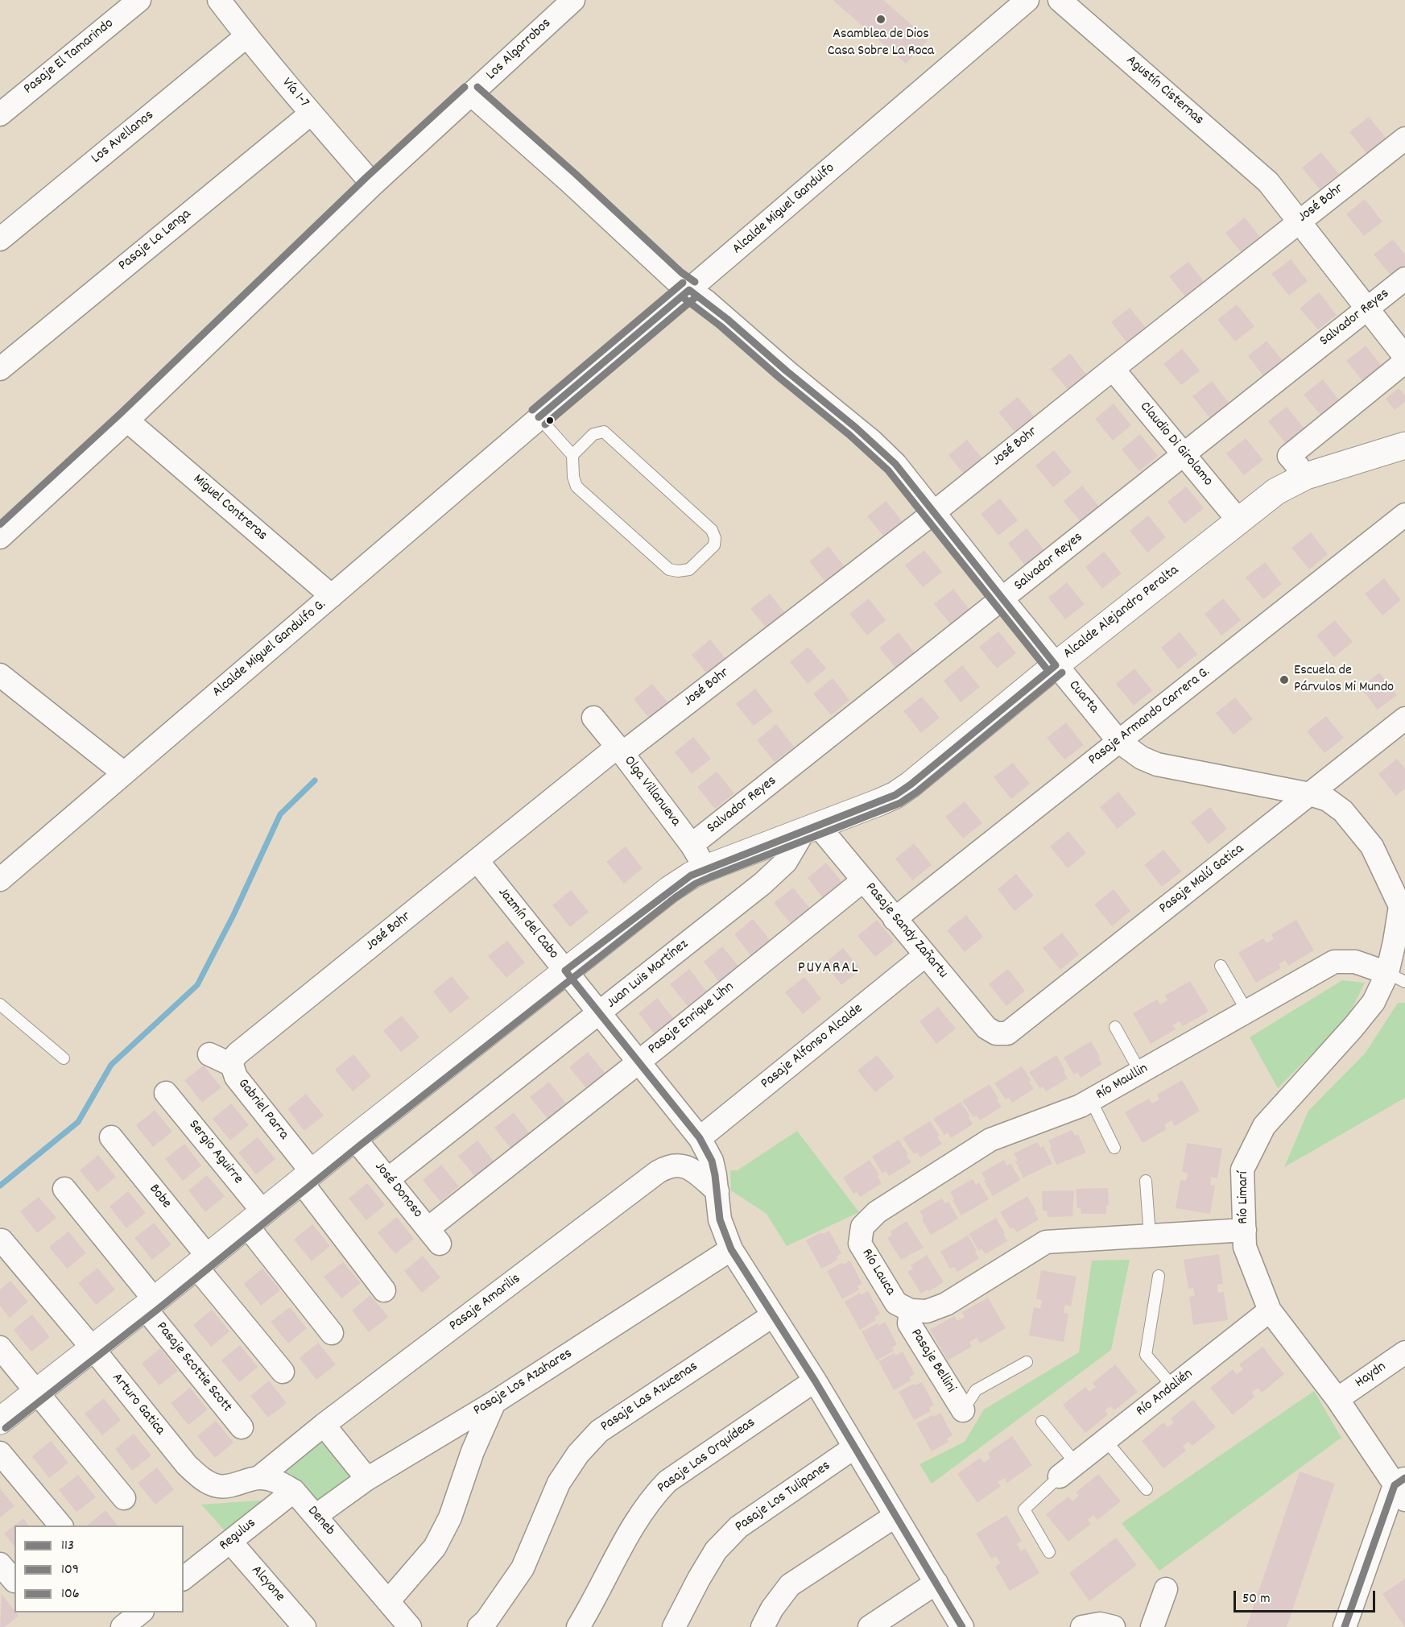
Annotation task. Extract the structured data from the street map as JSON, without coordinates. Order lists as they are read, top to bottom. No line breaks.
{"streets":{"street":["Los Algarrobos","Pasaje El Tamarindo","Agustín Cisternas","Vía 1-7","Los Avellanos","José Bohr","Alcalde Miguel Gandulfo","Pasaje La Lenga","Salvador Reyes","Claudio Di Girolamo","Miguel Contreras","Alcalde Alejandro Peralta","Alcalde Miguel Gandulfo G.","Cuarta","Pasaje Armando Carrera G.","Olga Villanueva","Pasaje Malú Gatica","Jazmín del Cabo","Pasaje Sandy Zañartu","Juan Luis Martínez","Pasaje Enrique Lihn","Pasaje Alfonso Alcalde","Río Maullin","Gabriel Parra","Sergio Aguirre","José Donoso","Bobe","Río Limarí","Río Lauca","Pasaje Amarilis","Pasaje Bellini","Pasaje Scottie Scott","Haydn","Pasaje Los Azahares","Río Andalién","Pasaje Las Azucenas","Arturo Gatica","Pasaje Las Orquídeas","Pasaje Los Tulipanes","Deneb","Regulus","Alcyone"]},"crossings":[["Los Algarrobos","Vía 1-7"],["Los Algarrobos","Miguel Contreras"],["Los Algarrobos","Cuarta"],["Agustín Cisternas","José Bohr"],["Agustín Cisternas","Salvador Reyes"],["Vía 1-7","Los Avellanos"],["Vía 1-7","Pasaje La Lenga"],["José Bohr","Claudio Di Girolamo"],["José Bohr","Cuarta"],["José Bohr","Olga Villanueva"],["José Bohr","Jazmín del Cabo"],["José Bohr","Gabriel Parra"],["Alcalde Miguel Gandulfo","Alcalde Miguel Gandulfo G."],["Alcalde Miguel Gandulfo","Cuarta"],["Salvador Reyes","Claudio Di Girolamo"],["Salvador Reyes","Cuarta"],["Salvador Reyes","Olga Villanueva"],["Claudio Di Girolamo","Alcalde Alejandro Peralta"],["Miguel Contreras","Alcalde Miguel Gandulfo G."],["Alcalde Alejandro Peralta","Cuarta"],["Alcalde Alejandro Peralta","Olga Villanueva"],["Alcalde Alejandro Peralta","Jazmín del Cabo"],["Alcalde Alejandro Peralta","Pasaje Sandy Zañartu"],["Alcalde Alejandro Peralta","Juan Luis Martínez"],["Alcalde Alejandro Peralta","Gabriel Parra"],["Alcalde Alejandro Peralta","Sergio Aguirre"],["Alcalde Alejandro Peralta","José Donoso"],["Alcalde Alejandro Peralta","Bobe"],["Alcalde Alejandro Peralta","Pasaje Scottie Scott"],["Alcalde Alejandro Peralta","Arturo Gatica"],["Cuarta","Pasaje Armando Carrera G."],["Cuarta","Pasaje Malú Gatica"],["Cuarta","Río Limarí"],["Pasaje Armando Carrera G.","Pasaje Sandy Zañartu"],["Pasaje Malú Gatica","Pasaje Sandy Zañartu"],["Jazmín del Cabo","Juan Luis Martínez"],["Jazmín del Cabo","Pasaje Enrique Lihn"],["Jazmín del Cabo","Pasaje Alfonso Alcalde"],["Jazmín del Cabo","Pasaje Amarilis"],["Jazmín del Cabo","Pasaje Los Azahares"],["Jazmín del Cabo","Pasaje Las Azucenas"],["Jazmín del Cabo","Pasaje Las Orquídeas"],["Jazmín del Cabo","Pasaje Los Tulipanes"],["Pasaje Sandy Zañartu","Juan Luis Martínez"],["Pasaje Sandy Zañartu","Pasaje Enrique Lihn"],["Pasaje Sandy Zañartu","Pasaje Alfonso Alcalde"],["Juan Luis Martínez","José Donoso"],["Pasaje Enrique Lihn","José Donoso"],["Río Maullin","Río Limarí"],["Río Maullin","Río Lauca"],["Río Limarí","Haydn"],["Río Limarí","Río Andalién"],["Río Lauca","Pasaje Bellini"],["Pasaje Amarilis","Deneb"],["Pasaje Los Azahares","Deneb"],["Arturo Gatica","Deneb"],["Deneb","Regulus"],["Regulus","Alcyone"]],"districts":["PUYARAL"],"places":["Asamblea de Dios Casa Sobre La Roca","Escuela de Párvulos Mi Mundo"],"lines":["transit line 106","transit line 113","transit line 109"],"legend":["113","109","106"],"scale_bar":"50 m"}
